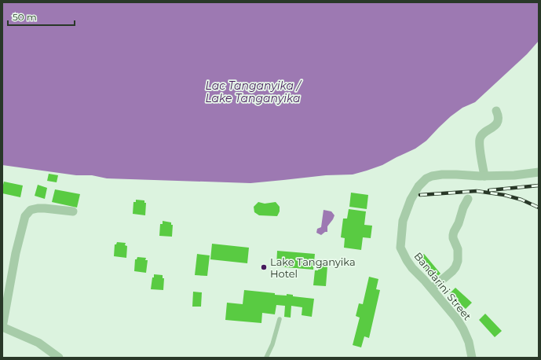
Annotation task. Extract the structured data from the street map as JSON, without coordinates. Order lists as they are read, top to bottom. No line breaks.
{"streets":{"street":["Bandarini Street"]},"water":["Lac Tanganyika / Lake Tanganyika"],"places":["Lake Tanganyika Hotel"],"scale_bar":"50 m"}
